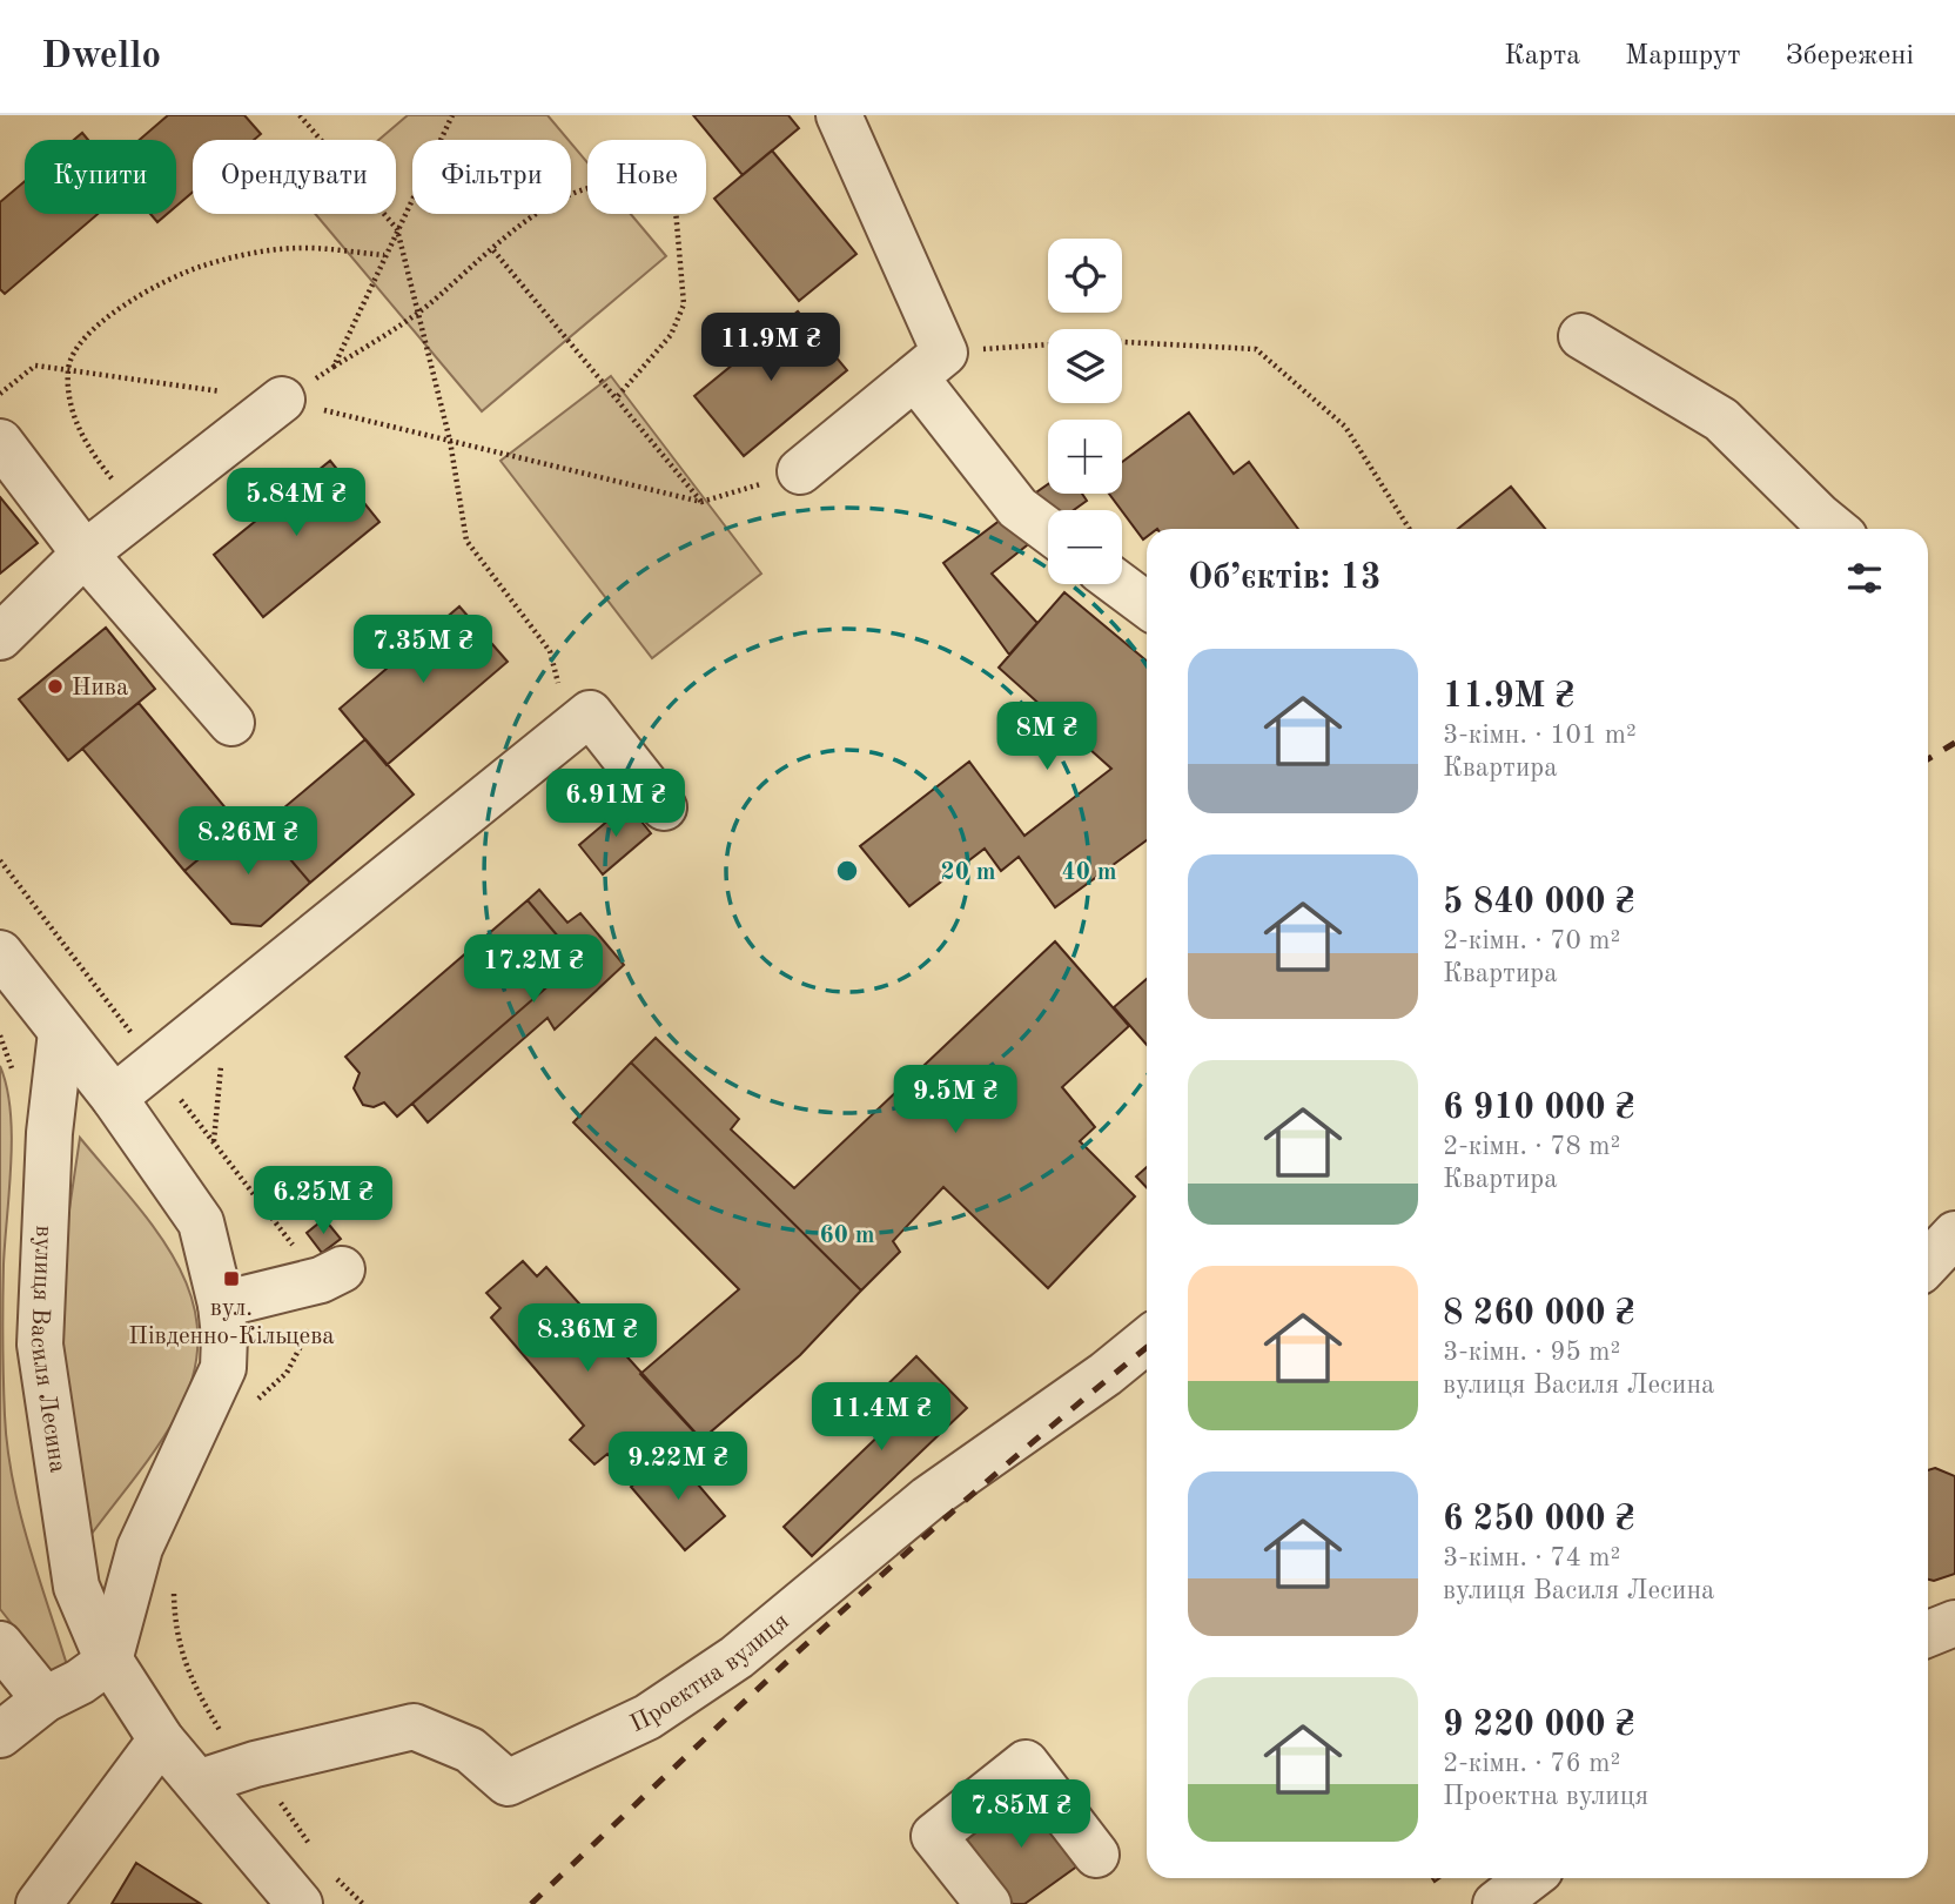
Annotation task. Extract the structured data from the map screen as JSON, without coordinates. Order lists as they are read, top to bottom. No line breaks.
{"streets":{"street":["вулиця Василя Лесина","Проектна вулиця"]},"crossings":[["вулиця Василя Лесина","Проектна вулиця"]],"places":{"other":["Нива"],"transit":["вул. Південно-Кільцева"]},"page":{"header":"Dwello","nav":["Карта","Маршрут","Збережені"],"chip":["Купити","Орендувати","Фільтри","Нове"],"map_buttons":["+","−"],"price":["11.9M ₴","5.84M ₴","7.35M ₴","8M ₴","6.91M ₴","8.26M ₴","17.2M ₴","9.5M ₴","6.25M ₴","8.36M ₴","11.4M ₴","9.22M ₴","7.85M ₴"],"heading":"Об’єктів: 13","list":[{"name":"11.9M ₴","note":"3-кімн. · 101 m² · Квартира"},{"name":"5 840 000 ₴","note":"2-кімн. · 70 m² · Квартира"},{"name":"6 910 000 ₴","note":"2-кімн. · 78 m² · Квартира"},{"name":"8 260 000 ₴","note":"3-кімн. · 95 m² · вулиця Василя Лесина"},{"name":"6 250 000 ₴","note":"3-кімн. · 74 m² · вулиця Василя Лесина"},{"name":"9 220 000 ₴","note":"2-кімн. · 76 m² · Проектна вулиця"}]},"rings":["20 m","40 m","60 m"]}
